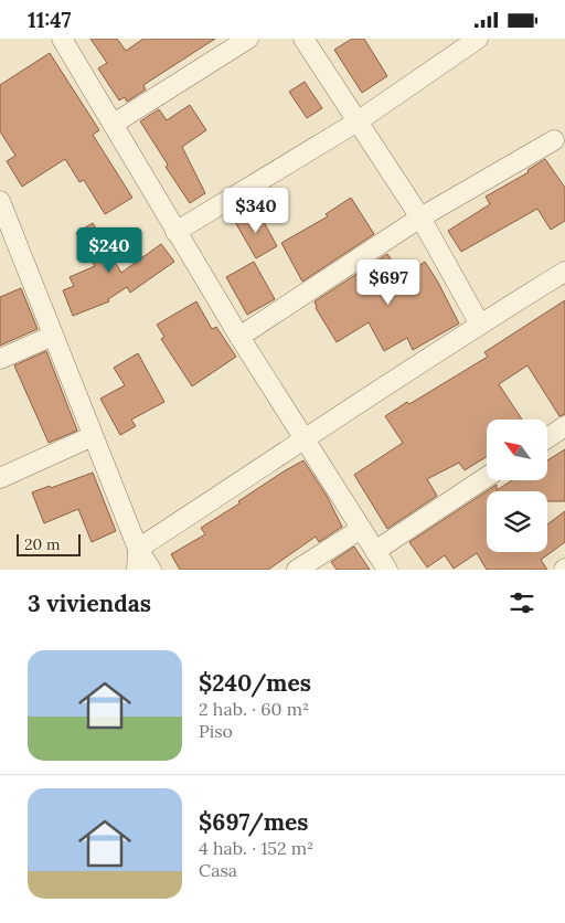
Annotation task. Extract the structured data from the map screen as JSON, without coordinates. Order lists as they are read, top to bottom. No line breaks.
{"scale_bar":"20 m","north":"top left","page":{"status":"11:47","price":["$340","$240","$697"],"scale":"20 m","heading":"3 viviendas","list":[{"name":"$240/mes","note":"2 hab. · 60 m² · Piso"},{"name":"$697/mes","note":"4 hab. · 152 m² · Casa"}]}}
